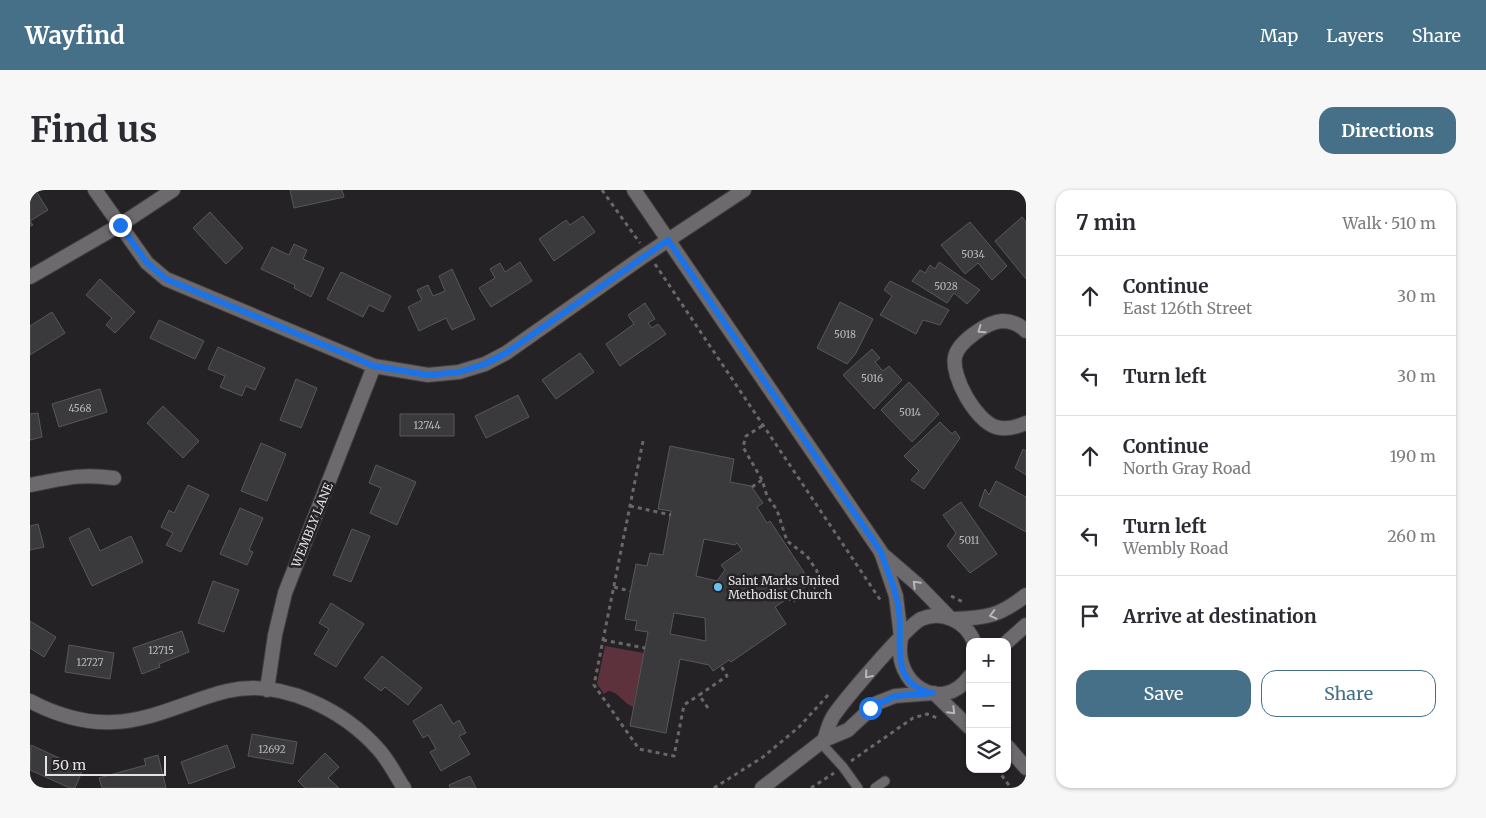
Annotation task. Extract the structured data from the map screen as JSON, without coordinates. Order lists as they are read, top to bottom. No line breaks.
{"streets":{"street":["WEMBLY LANE"]},"places":["Saint Marks United Methodist Church"],"house_numbers":["5034","5028","5018","5016","4568","5014","12744","5011","12715","12727","12692"],"scale_bar":"50 m","page":{"header":"Wayfind","nav":["Map","Layers","Share"],"buttons":["Directions",["Save","Share"]],"title":"Find us","heading":["7 min","Walk · 510 m"],"list":[["Continue","East 126th Street","30 m"],["Turn left","30 m"],["Continue","North Gray Road","190 m"],["Turn left","Wembly Road","260 m"],"Arrive at destination"],"map_buttons":["+","−"],"scale":"50 m"}}
